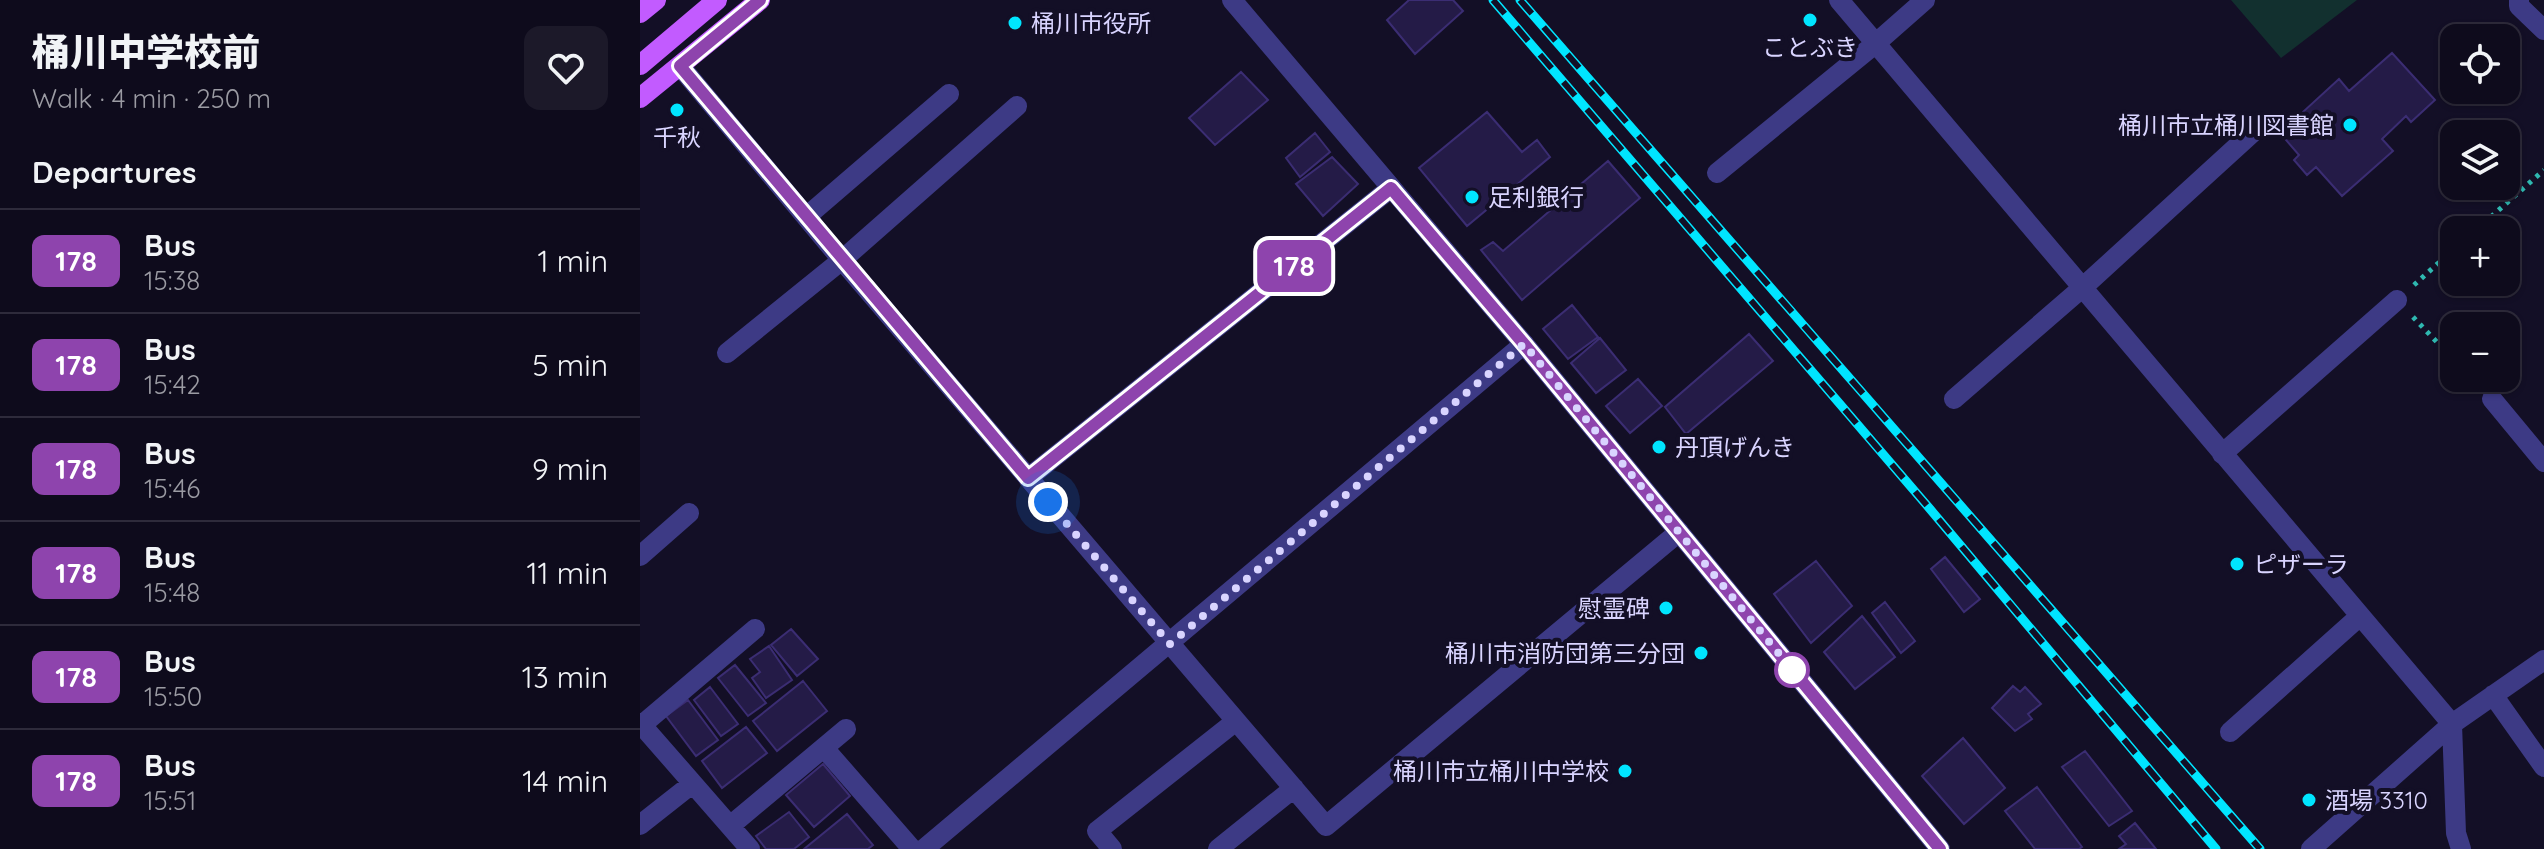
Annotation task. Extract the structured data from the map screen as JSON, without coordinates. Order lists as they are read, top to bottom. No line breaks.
{"places":["ことぶき","桶川市役所","千秋","桶川市立桶川図書館","足利銀行","丹頂げんき","ピザーラ","慰霊碑","桶川市消防団第三分団","桶川市立桶川中学校","酒場 3310"],"lines":["bus line 178"],"page":{"heading":[["桶川中学校前","Walk · 4 min · 250 m"],"Departures"],"on_map":"178","map_buttons":["+","−"],"list":[{"mark":"178","name":"Bus","note":"15:38","value":"1 min"},{"mark":"178","name":"Bus","note":"15:42","value":"5 min"},{"mark":"178","name":"Bus","note":"15:46","value":"9 min"},{"mark":"178","name":"Bus","note":"15:48","value":"11 min"},{"mark":"178","name":"Bus","note":"15:50","value":"13 min"},{"mark":"178","name":"Bus","note":"15:51","value":"14 min"}]}}
